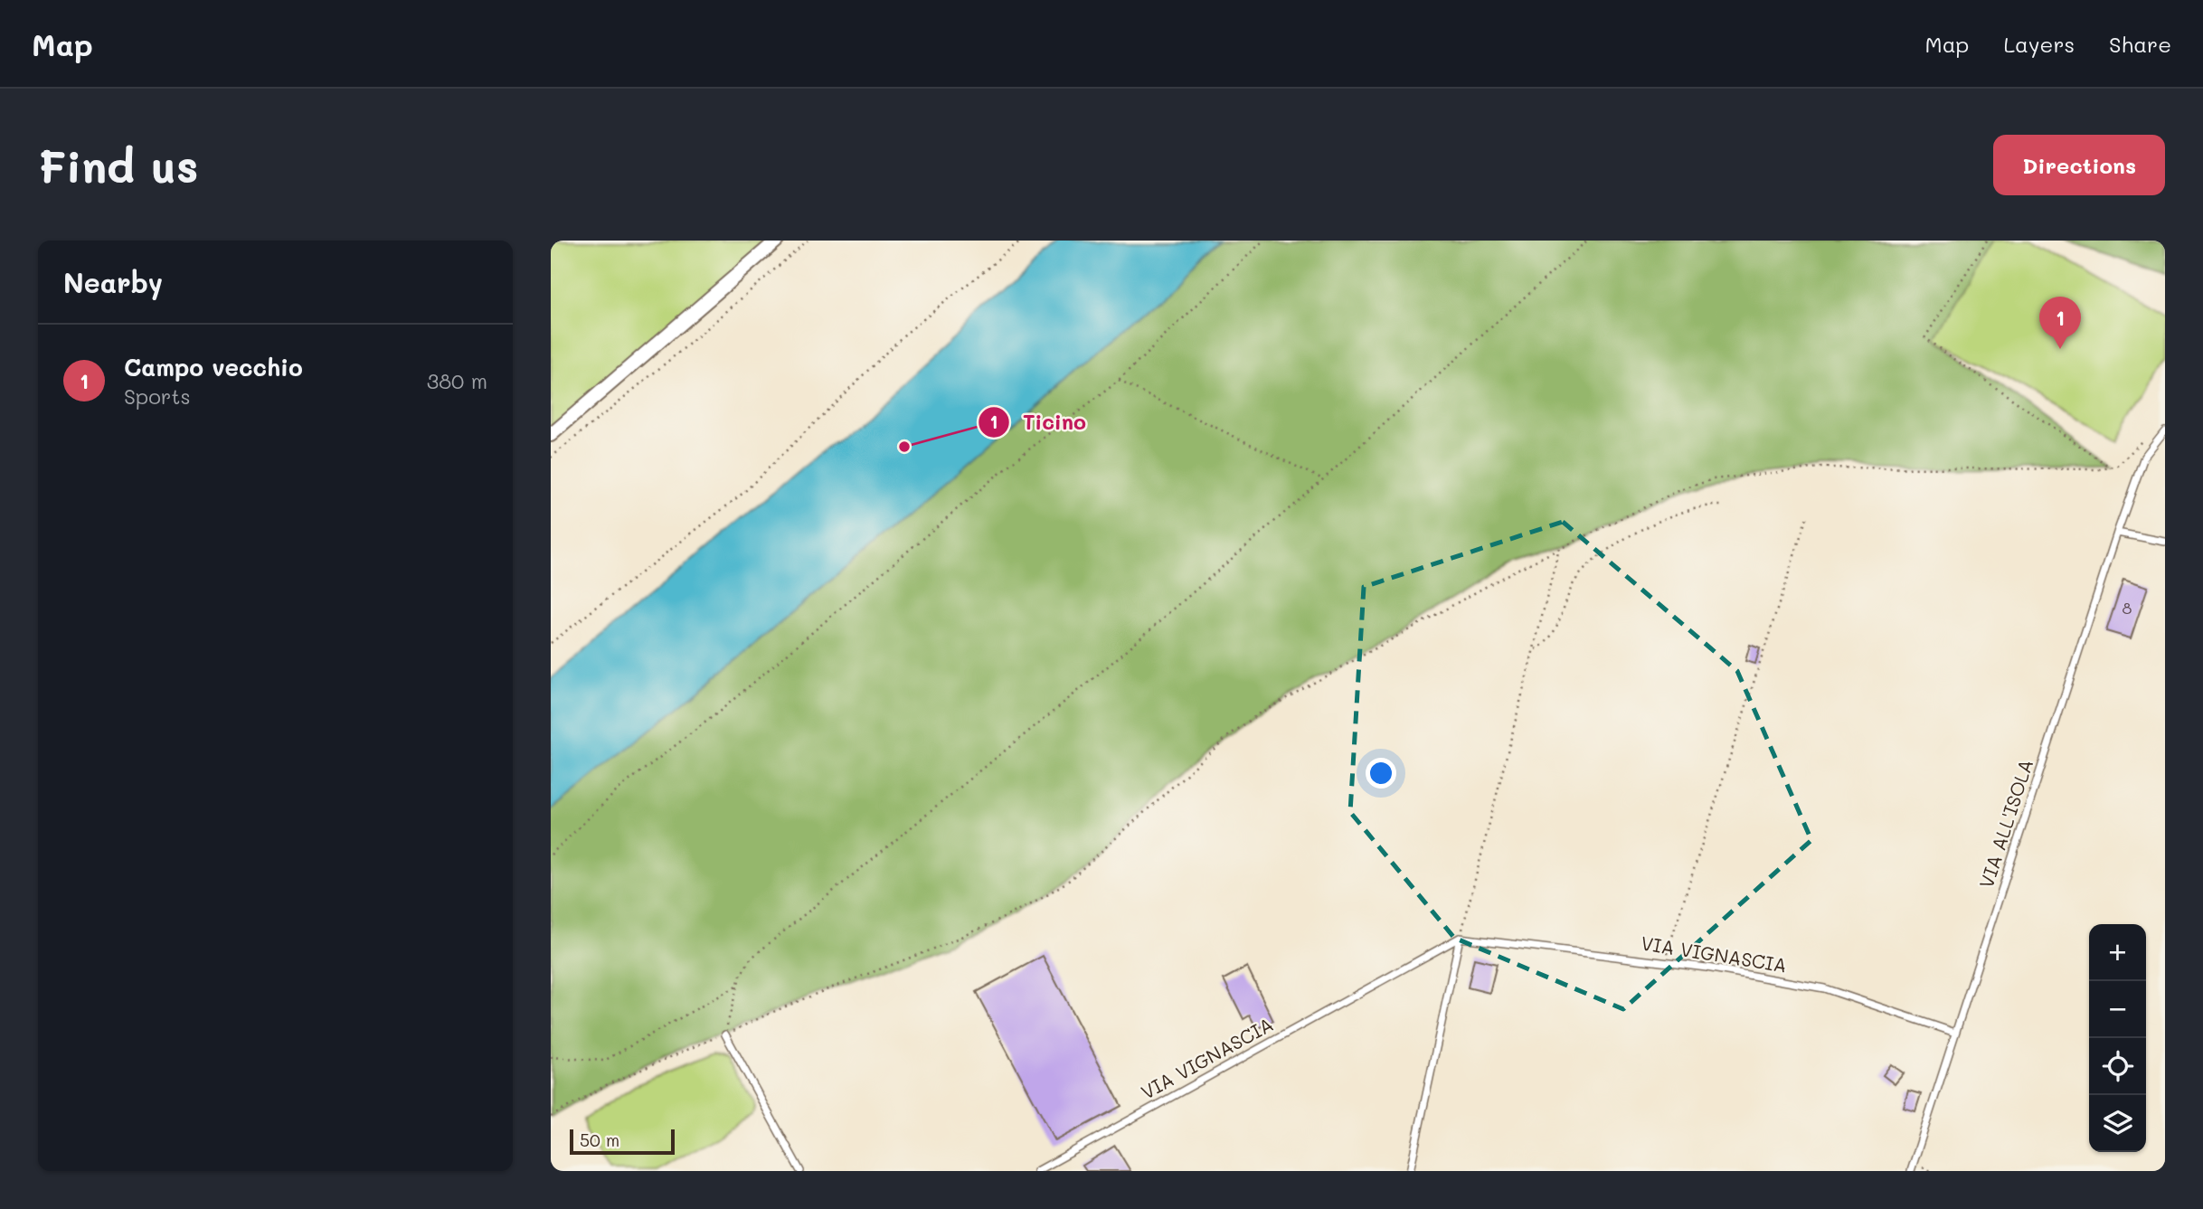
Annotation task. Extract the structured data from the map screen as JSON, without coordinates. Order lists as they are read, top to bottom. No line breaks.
{"streets":{"lane":["VIA ALL'ISOLA","VIA VIGNASCIA"]},"crossings":[["VIA ALL'ISOLA","VIA VIGNASCIA"]],"places":["Ticino"],"house_numbers":["8"],"scale_bar":"50 m","page":{"header":"Map","nav":["Map","Layers","Share"],"buttons":"Directions","title":"Find us","heading":"Nearby","pins":"1","list":[{"mark":"1","name":"Campo vecchio","note":"Sports","value":"380 m"}],"map_buttons":["+","−"],"scale":"50 m"}}
